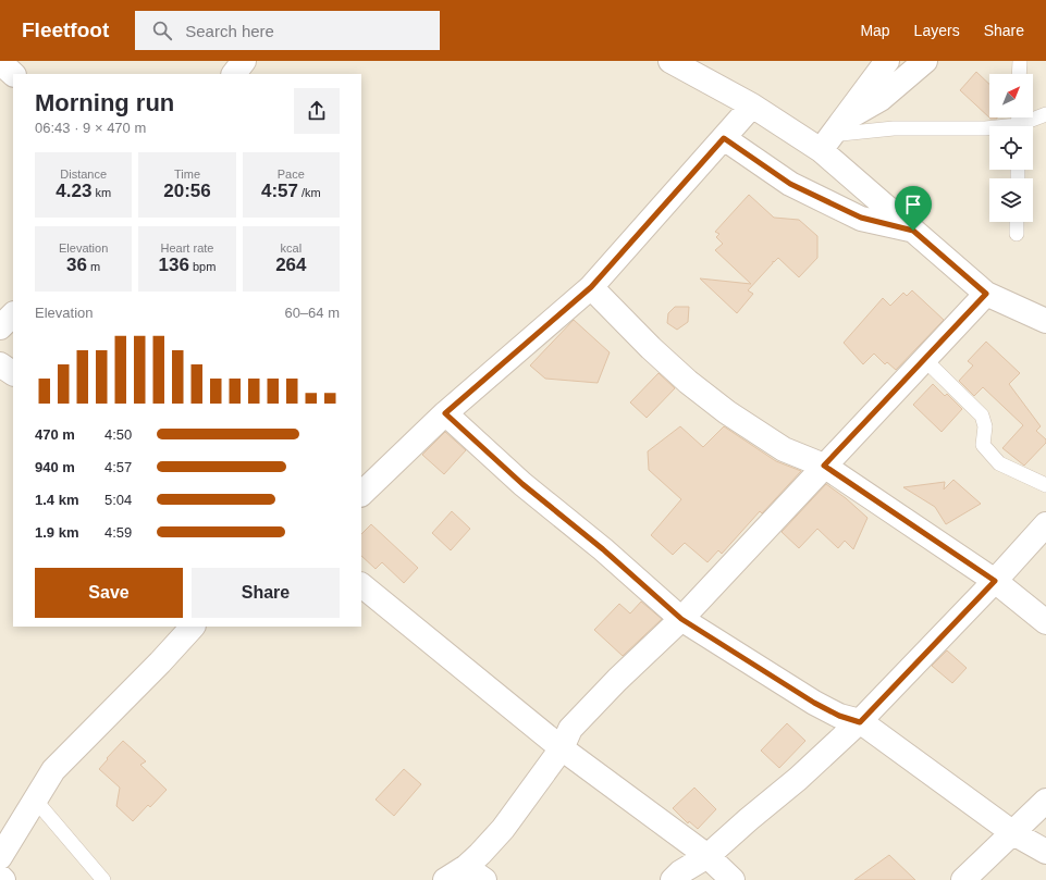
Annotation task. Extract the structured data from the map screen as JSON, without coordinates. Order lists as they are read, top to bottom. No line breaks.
{"north":"top right","page":{"header":"Fleetfoot","search":"Search here","nav":["Map","Layers","Share"],"heading":["Morning run","06:43 · 9 × 470 m"],"stats":[["Distance","4.23 km"],["Time","20:56"],["Pace","4:57 /km"],["Elevation","36 m"],["Heart rate","136 bpm"],["kcal","264"]],"chart":["Elevation","60–64 m"],"list":[{"name":"470 m","note":"4:50"},{"name":"940 m","note":"4:57"},{"name":"1.4 km","note":"5:04"},{"name":"1.9 km","note":"4:59"}],"buttons":["Save","Share"]}}
